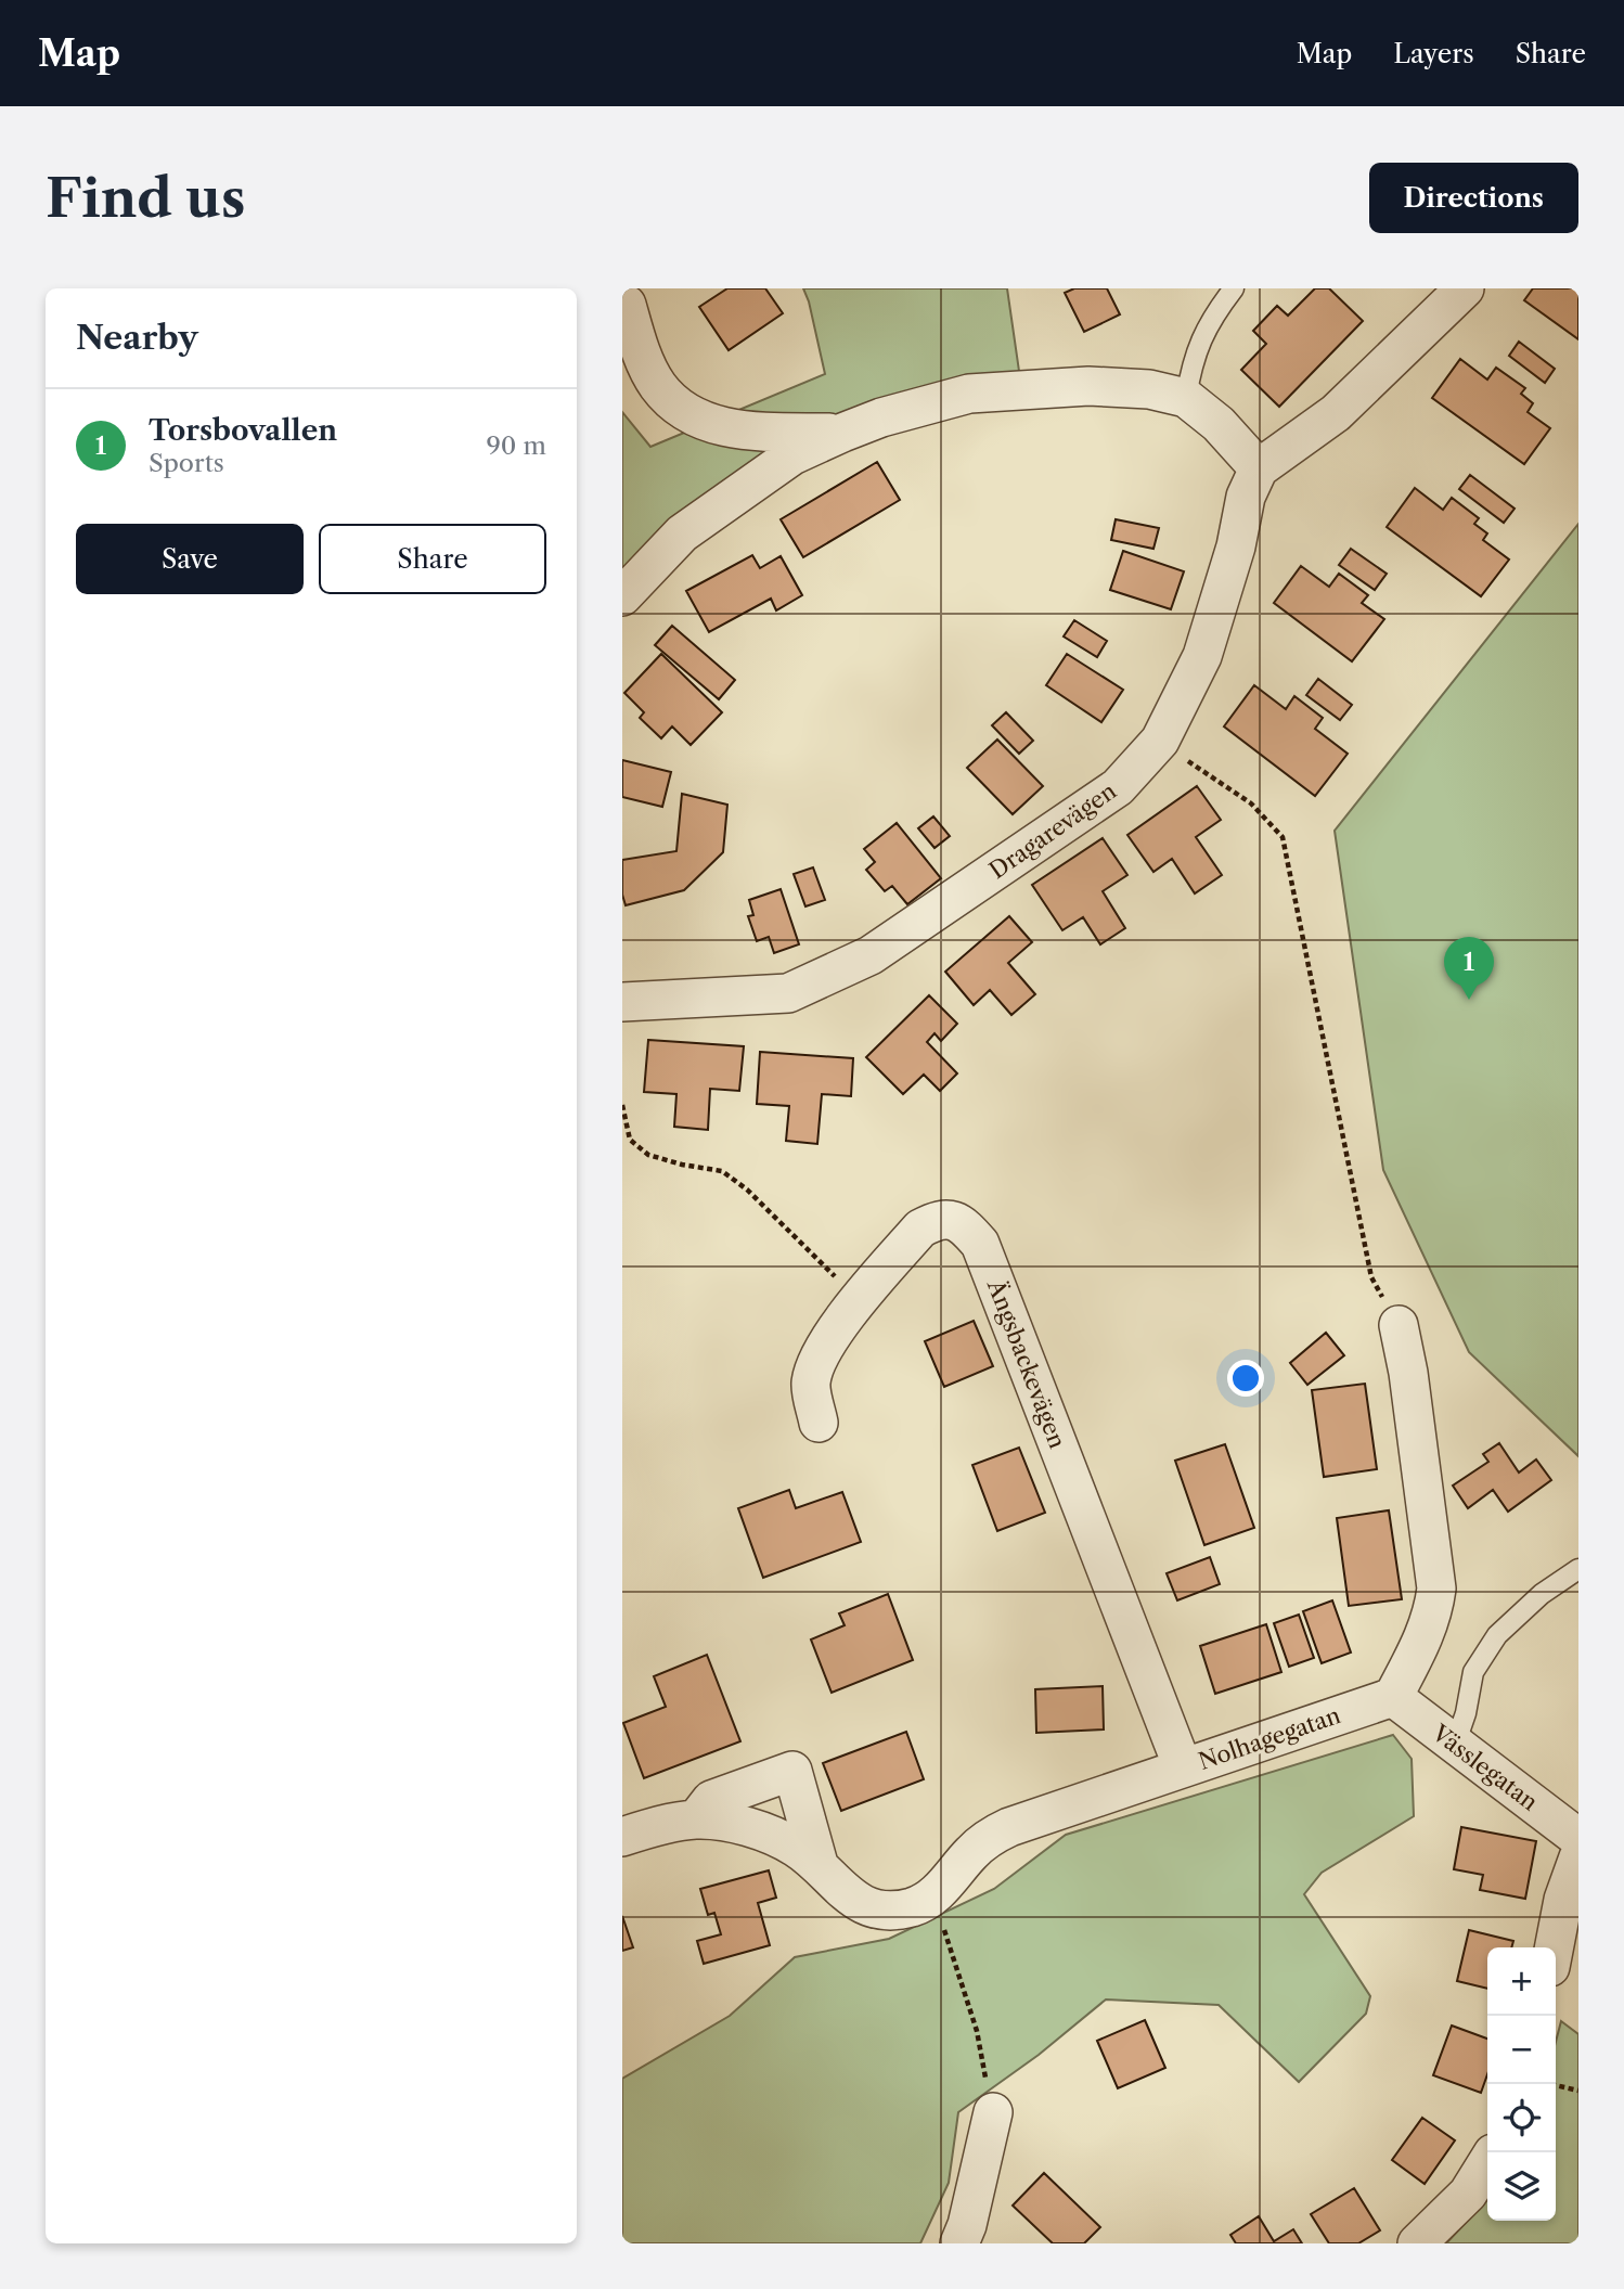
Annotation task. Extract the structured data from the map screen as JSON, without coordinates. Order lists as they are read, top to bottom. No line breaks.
{"streets":{"street":["Dragarevägen","Ängsbackevägen","Nolhagegatan","Vässlegatan"]},"crossings":[["Ängsbackevägen","Nolhagegatan"],["Nolhagegatan","Vässlegatan"]],"page":{"header":"Map","nav":["Map","Layers","Share"],"buttons":["Directions",["Save","Share"]],"title":"Find us","heading":"Nearby","list":[{"mark":"1","name":"Torsbovallen","note":"Sports","value":"90 m"}],"pins":"1","map_buttons":["+","−"]}}
